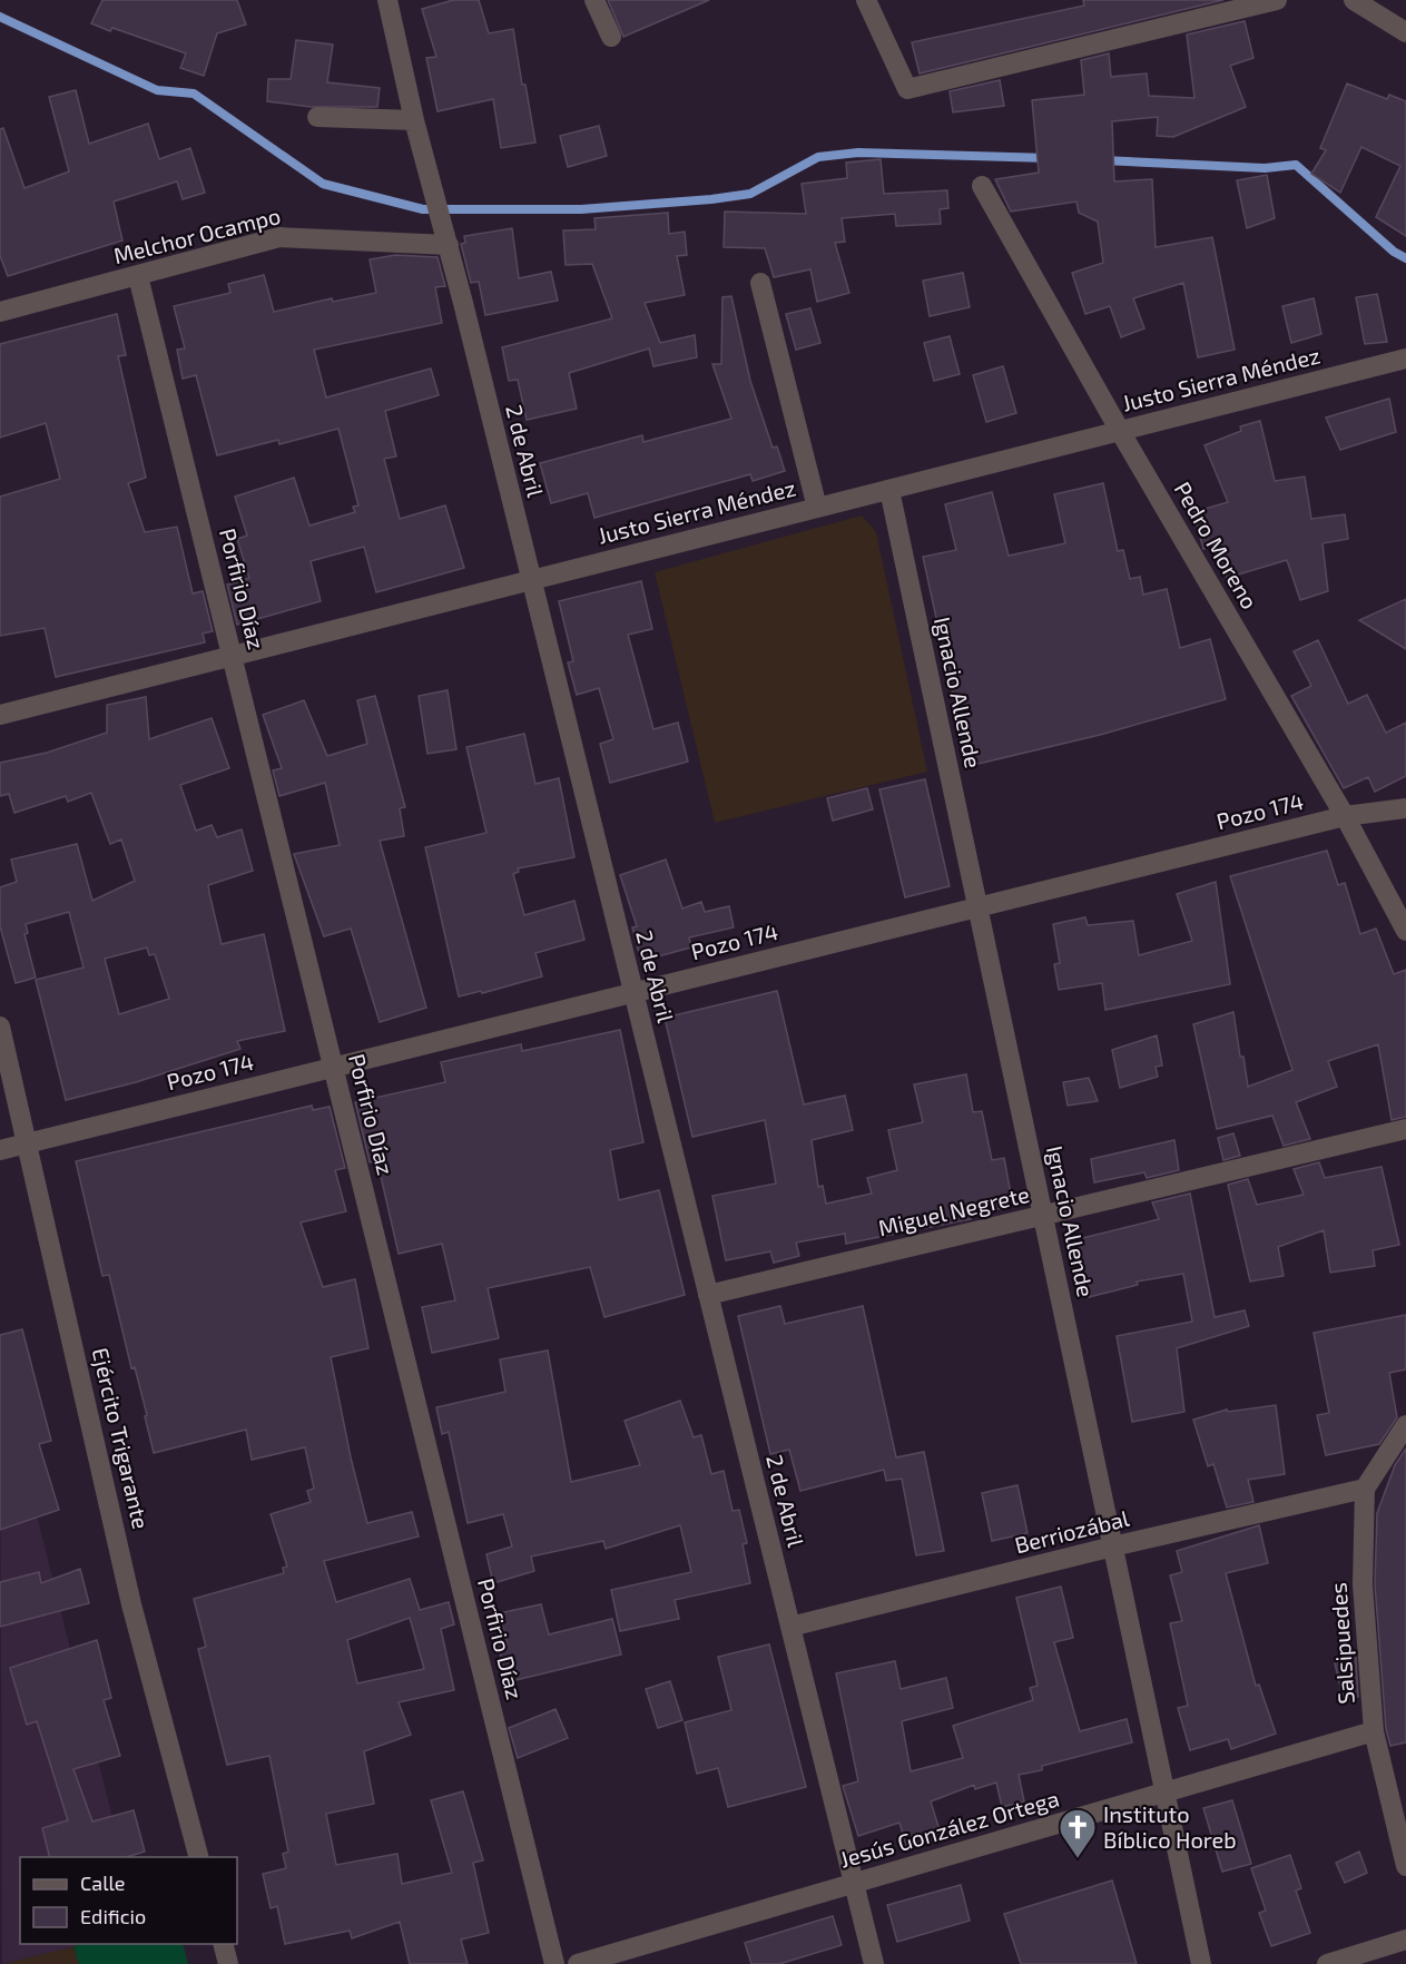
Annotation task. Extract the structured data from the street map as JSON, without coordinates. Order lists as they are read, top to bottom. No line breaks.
{"streets":{"street":["Melchor Ocampo","Justo Sierra Méndez","2 de Abril","Pedro Moreno","Porfirio Díaz","Ignacio Allende","Pozo 174","Miguel Negrete","Ejército Trigarante","Berriozábal","Salsipuedes","Jesús González Ortega"]},"crossings":[["Melchor Ocampo","2 de Abril"],["Melchor Ocampo","Porfirio Díaz"],["Justo Sierra Méndez","2 de Abril"],["Justo Sierra Méndez","Pedro Moreno"],["Justo Sierra Méndez","Porfirio Díaz"],["Justo Sierra Méndez","Ignacio Allende"],["2 de Abril","Pozo 174"],["2 de Abril","Miguel Negrete"],["2 de Abril","Berriozábal"],["2 de Abril","Jesús González Ortega"],["Pedro Moreno","Pozo 174"],["Porfirio Díaz","Pozo 174"],["Ignacio Allende","Pozo 174"],["Ignacio Allende","Miguel Negrete"],["Ignacio Allende","Berriozábal"],["Ignacio Allende","Jesús González Ortega"],["Pozo 174","Ejército Trigarante"],["Berriozábal","Salsipuedes"],["Salsipuedes","Jesús González Ortega"]],"places":{"church":["Instituto Bíblico Horeb"]},"legend":["Calle","Edificio"]}
